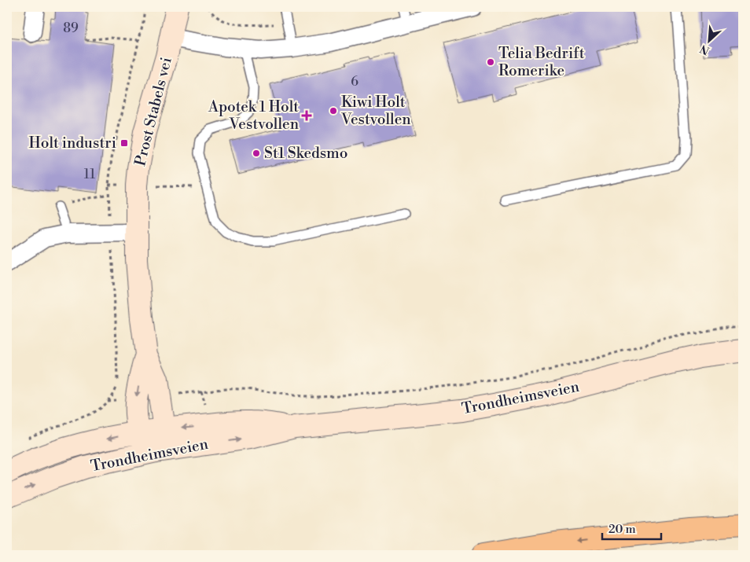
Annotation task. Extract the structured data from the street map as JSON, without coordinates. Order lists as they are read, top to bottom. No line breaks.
{"streets":{"main road":["Prost Stabels vei","Trondheimsveien"]},"crossings":[["Prost Stabels vei","Trondheimsveien"]],"places":{"other":["Telia Bedrift Romerike","Kiwi Holt Vestvollen","St1 Skedsmo"],"health":["Apotek 1 Holt Vestvollen"],"transit":["Holt industri"]},"house_numbers":["89","6","11"],"scale_bar":"20 m","north":"bottom left"}
